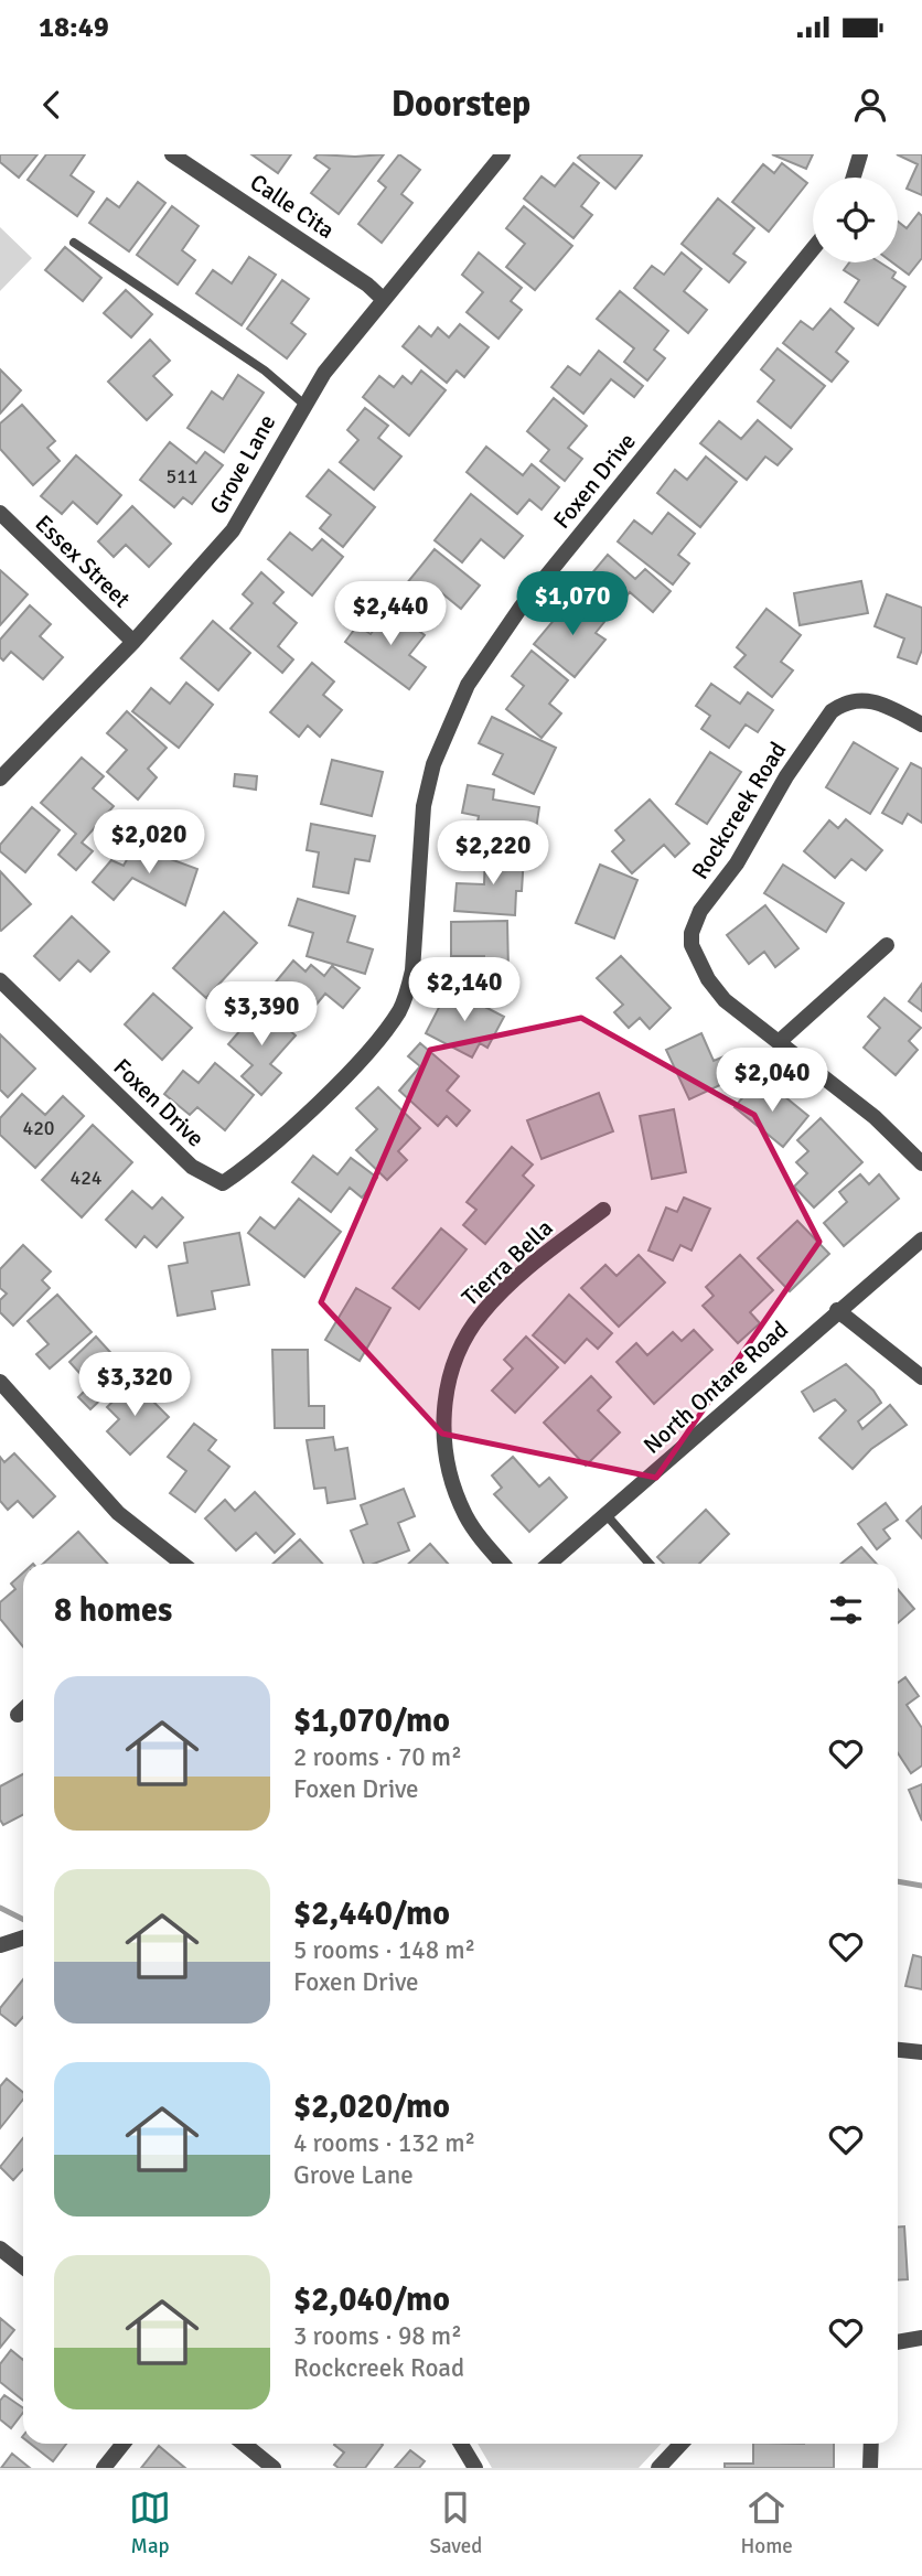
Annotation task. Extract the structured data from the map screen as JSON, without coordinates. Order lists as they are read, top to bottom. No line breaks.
{"streets":{"street":["Calle Cita","Grove Lane","Foxen Drive","Essex Street","Rockcreek Road","Tierra Bella","North Ontare Road"]},"crossings":[["Calle Cita","Grove Lane"],["Grove Lane","Essex Street"]],"house_numbers":["511","420","424"],"page":{"status":"18:49","header":"Doorstep","price":["$1,070","$2,440","$2,020","$2,220","$2,140","$3,390","$2,040","$3,320"],"heading":"8 homes","list":[{"name":"$1,070/mo","note":"2 rooms · 70 m² · Foxen Drive"},{"name":"$2,440/mo","note":"5 rooms · 148 m² · Foxen Drive"},{"name":"$2,020/mo","note":"4 rooms · 132 m² · Grove Lane"},{"name":"$2,040/mo","note":"3 rooms · 98 m² · Rockcreek Road"}],"tabs":["Map","Saved","Home"]}}
